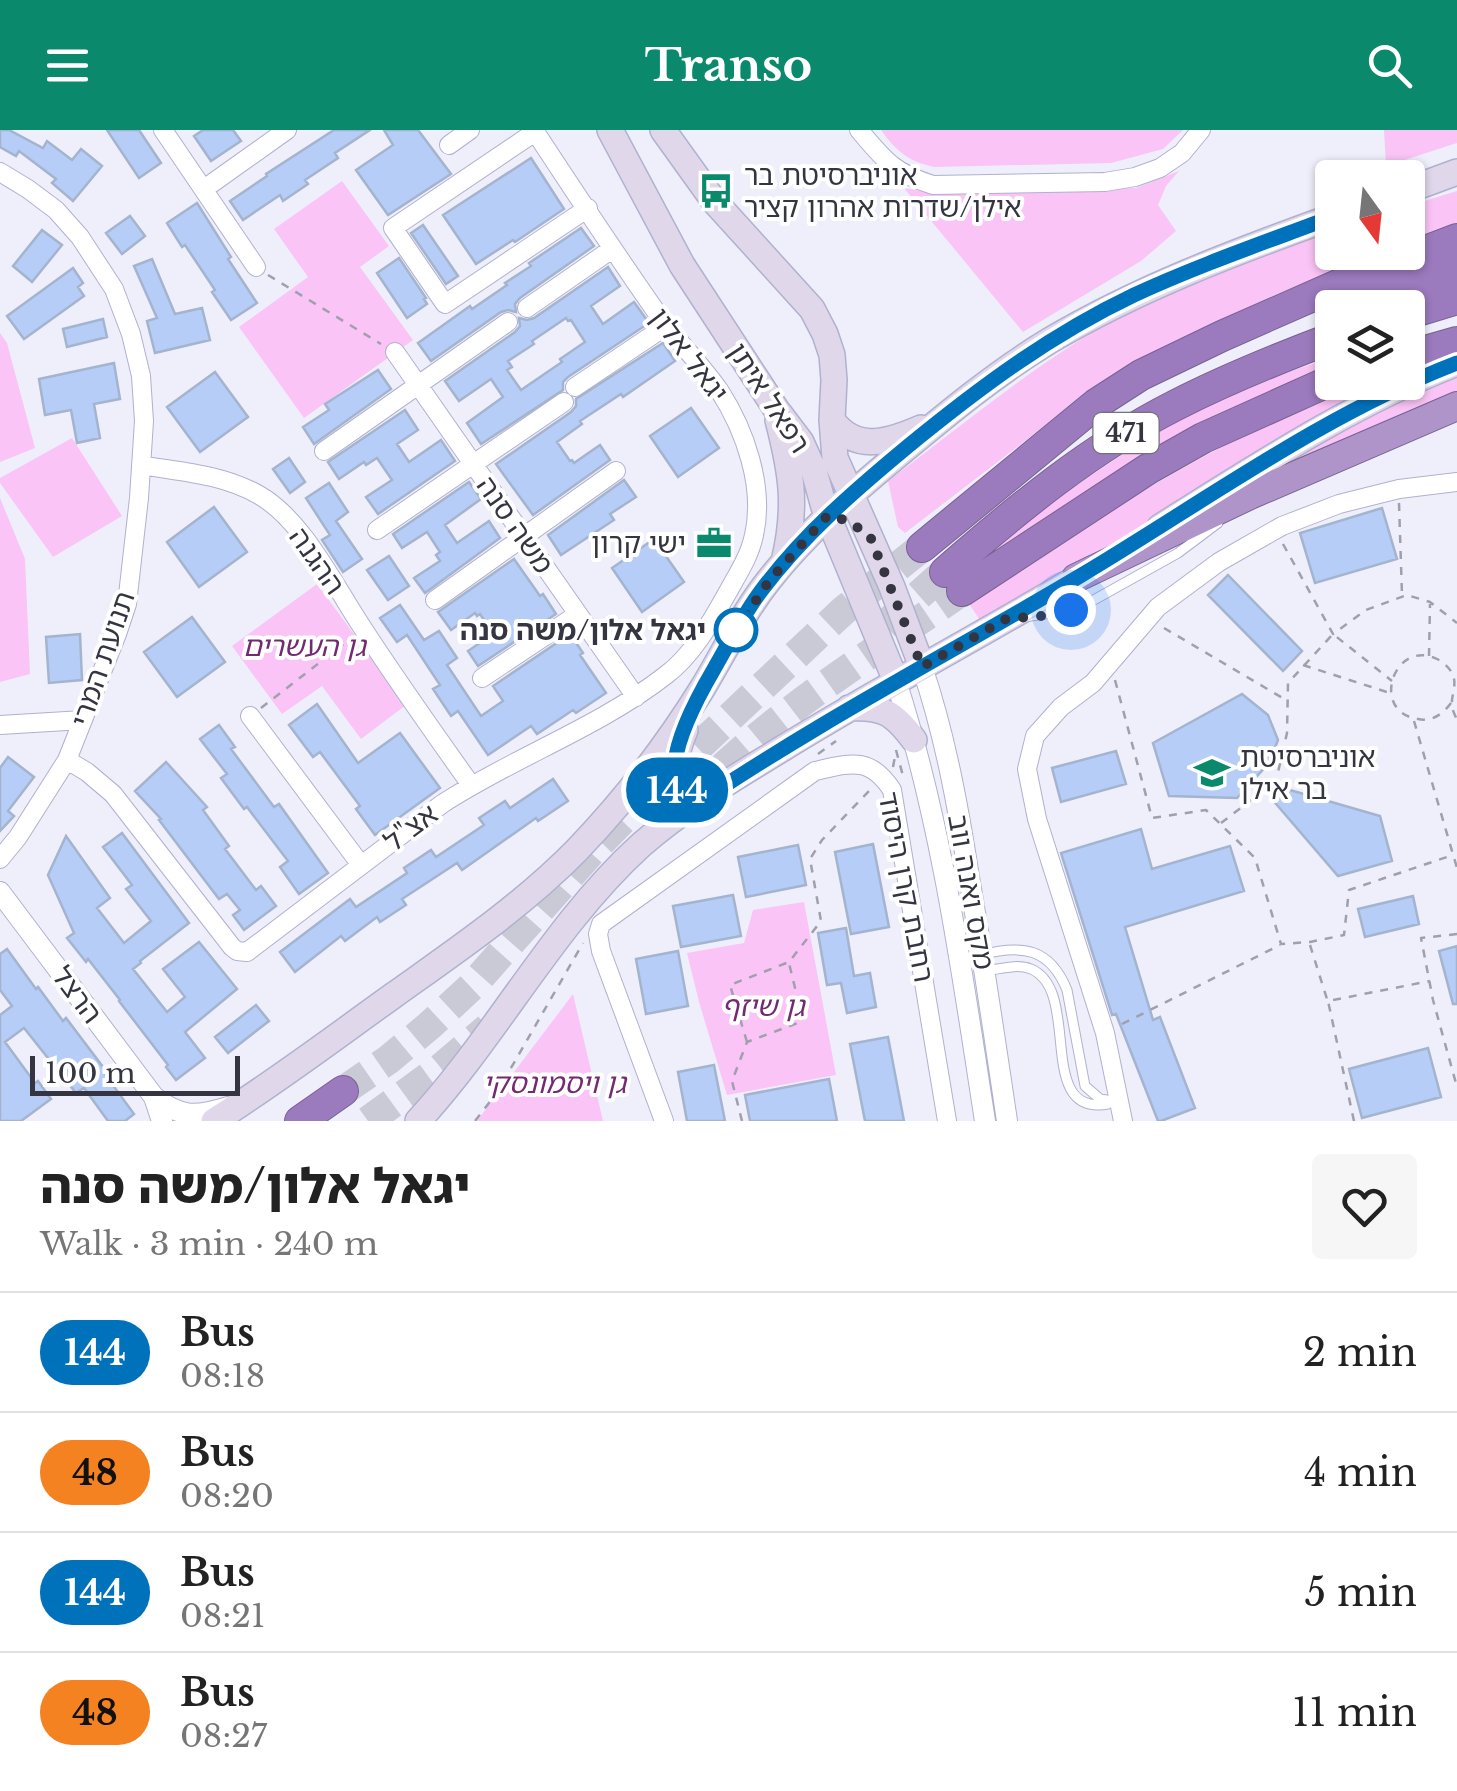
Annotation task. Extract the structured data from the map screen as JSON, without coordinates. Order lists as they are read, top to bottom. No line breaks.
{"streets":{"highway":["471"],"main road":["רפאל איתן"],"street":["יגאל אלון","משה סנה","ההגנה","תנועת המרי","אצ\"ל","רחבת קרן היסוד","מקס ואנה ווב","הרצל"]},"crossings":[["יגאל אלון","משה סנה"],["יגאל אלון","אצ\"ל"],["רפאל איתן","מקס ואנה ווב"],["ההגנה","תנועת המרי"],["ההגנה","אצ\"ל"],["תנועת המרי","אצ\"ל"]],"parks":["גן העשרים","גן שיזף","גן ויסמונסקי"],"places":{"bus stop":["אוניברסיטת בר אילן/שדרות אהרון קציר"],"office":["ישי קרון"],"other":["יגאל אלון/משה סנה"],"school or university":["אוניברסיטת בר אילן"]},"lines":["bus line 144"],"scale_bar":"100 m","north":"bottom","page":{"header":"Transo","on_map":"144","scale":"100 m","heading":["יגאל אלון/משה סנה","Walk · 3 min · 240 m"],"list":[{"mark":"144","name":"Bus","note":"08:18","value":"2 min"},{"mark":"48","name":"Bus","note":"08:20","value":"4 min"},{"mark":"144","name":"Bus","note":"08:21","value":"5 min"},{"mark":"48","name":"Bus","note":"08:27","value":"11 min"}]}}
